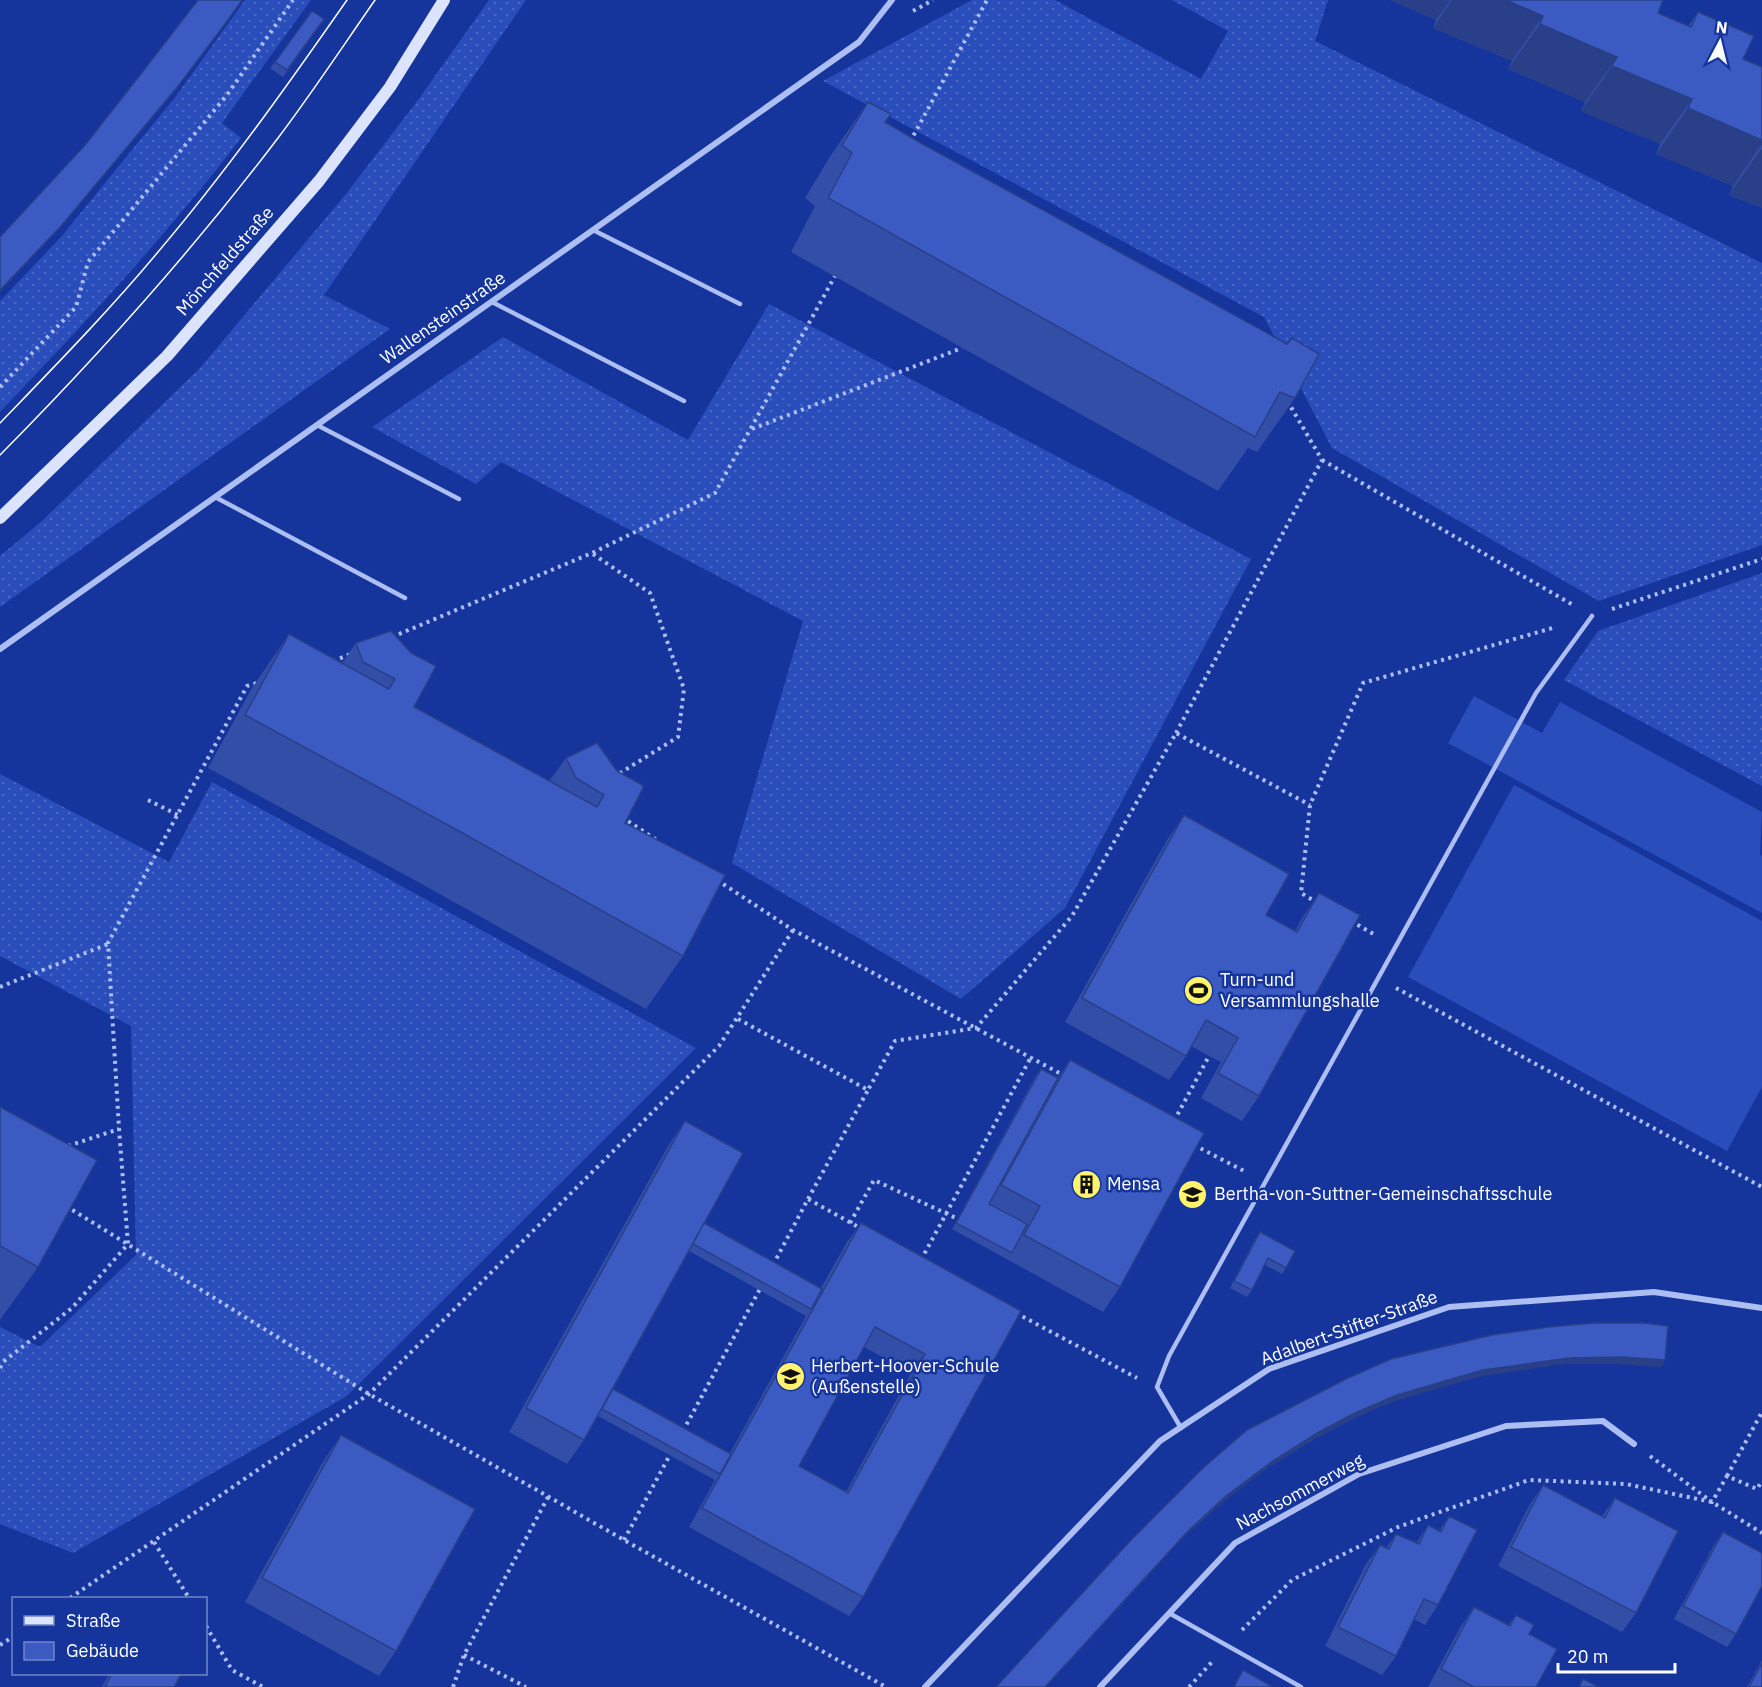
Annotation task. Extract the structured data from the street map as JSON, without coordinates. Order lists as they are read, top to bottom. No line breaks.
{"streets":{"main road":["Mönchfeldstraße"],"street":["Wallensteinstraße","Adalbert-Stifter-Straße","Nachsommerweg"]},"places":{"sports":["Turn-und Versammlungshalle"],"building":["Mensa"],"school or university":["Bertha-von-Suttner-Gemeinschaftsschule","Herbert-Hoover-Schule (Außenstelle)"]},"legend":["Straße","Gebäude"],"scale_bar":"20 m","north":"top"}
